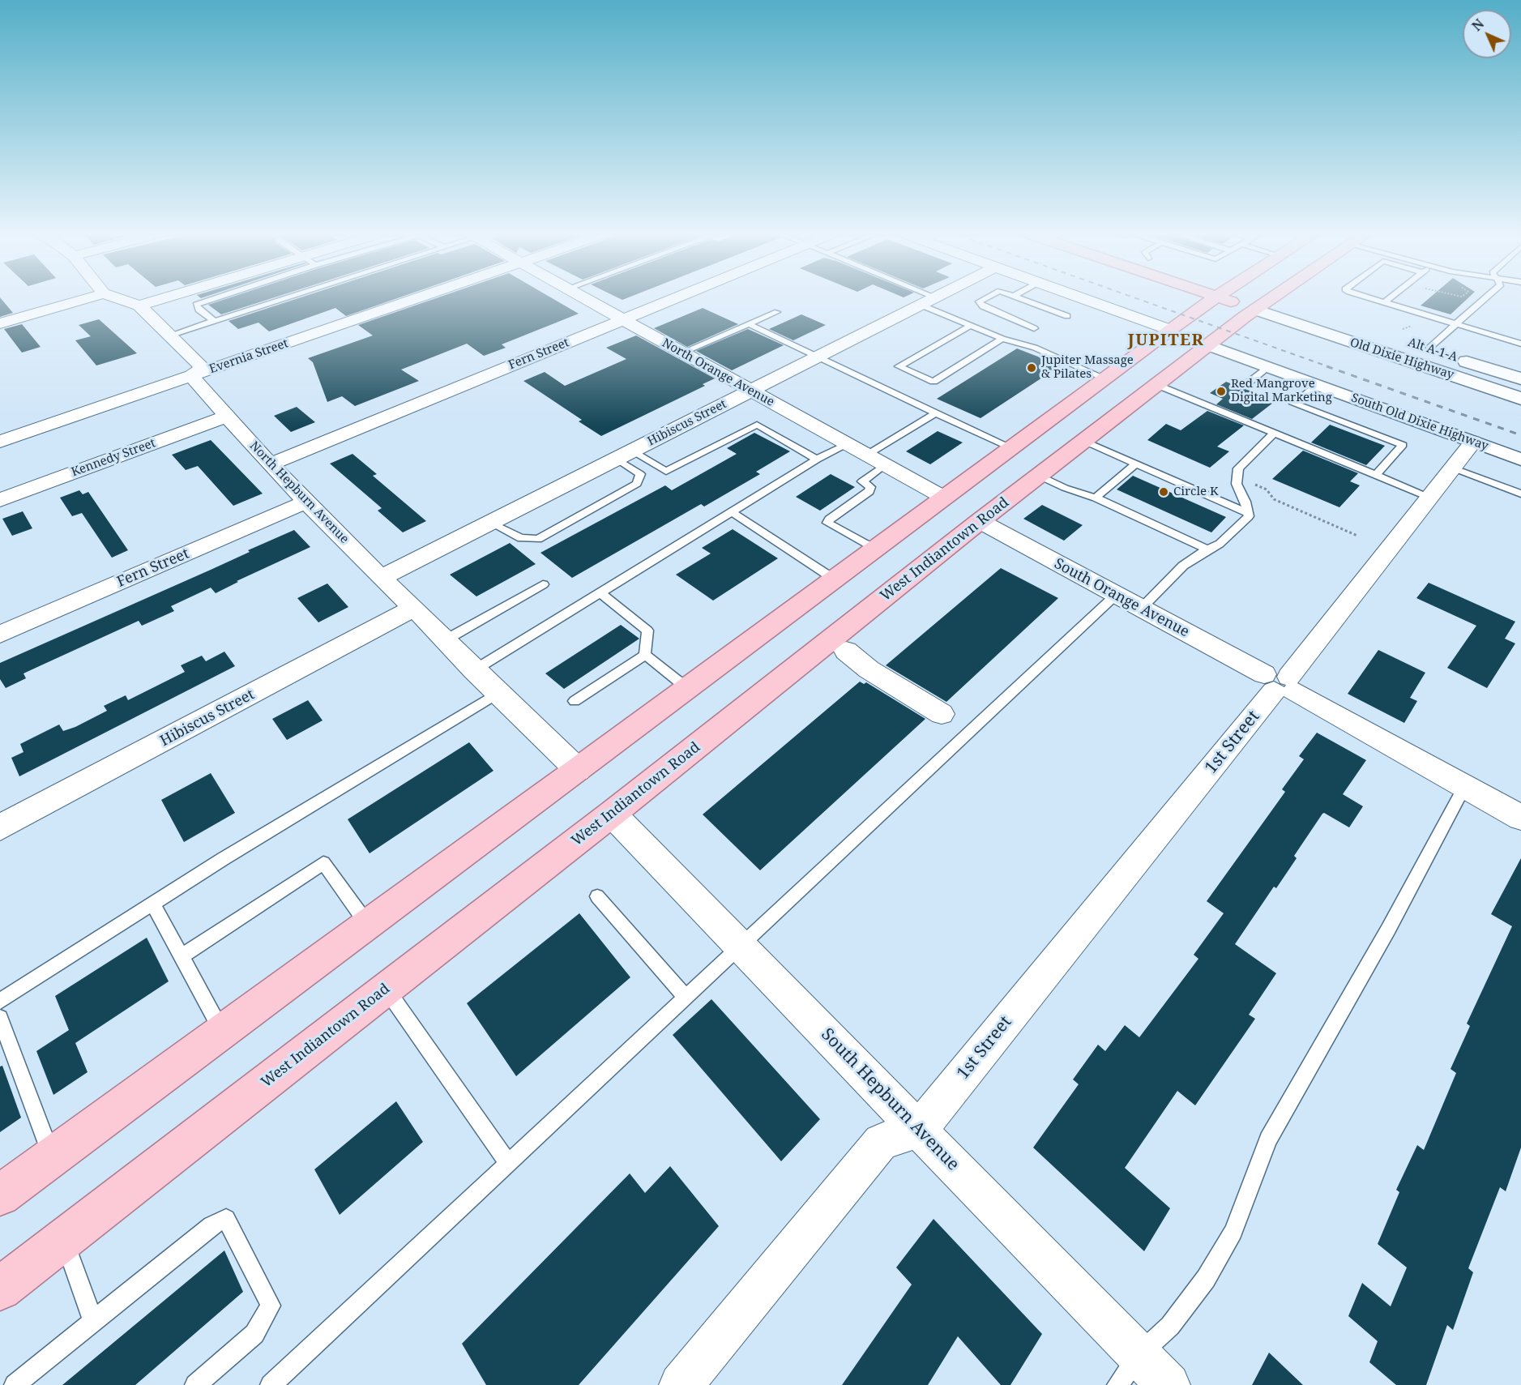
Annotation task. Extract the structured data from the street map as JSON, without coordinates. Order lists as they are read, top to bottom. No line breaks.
{"streets":{"main road":["Alt A-1-A","Old Dixie Highway","South Old Dixie Highway","West Indiantown Road"],"street":["Fern Street","Evernia Street","North Orange Avenue","Hibiscus Street","Kennedy Street","North Hepburn Avenue","South Orange Avenue","1st Street","South Hepburn Avenue"]},"crossings":[["Fern Street","North Orange Avenue"],["Fern Street","North Hepburn Avenue"],["Evernia Street","North Hepburn Avenue"],["Old Dixie Highway","West Indiantown Road"],["North Orange Avenue","Hibiscus Street"],["South Old Dixie Highway","West Indiantown Road"],["South Old Dixie Highway","1st Street"],["Hibiscus Street","North Hepburn Avenue"],["Kennedy Street","North Hepburn Avenue"],["West Indiantown Road","South Orange Avenue"],["West Indiantown Road","South Hepburn Avenue"],["South Orange Avenue","1st Street"],["1st Street","South Hepburn Avenue"]],"districts":["JUPITER"],"places":["Jupiter Massage & Pilates","Red Mangrove Digital Marketing","Circle K"],"north":"top left"}
